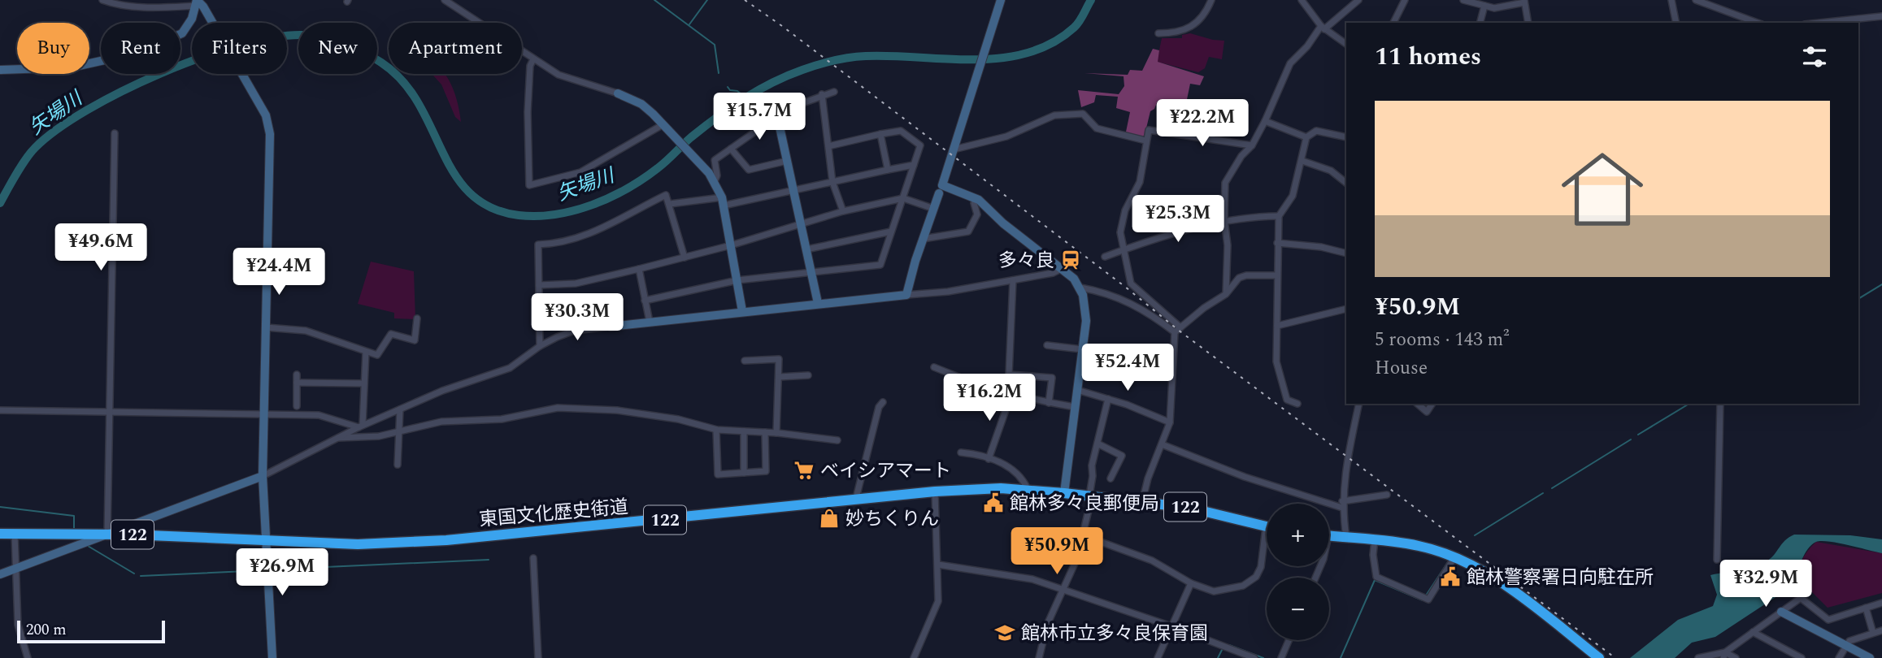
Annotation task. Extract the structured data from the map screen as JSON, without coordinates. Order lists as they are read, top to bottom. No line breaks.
{"streets":{"highway":["122","東国文化歴史街道"]},"water":["矢場川"],"places":{"station":["多々良"],"supermarket":["ベイシアマート"],"public building":["館林多々良郵便局","館林警察署日向駐在所"],"shop":["妙ちくりん"],"school or university":["館林市立多々良保育園"]},"scale_bar":"200 m","page":{"chip":["Buy","Rent","Filters","New","Apartment"],"heading":"11 homes","list":[{"name":"¥50.9M","note":"5 rooms · 143 m² · House"}],"price":["¥15.7M","¥22.2M","¥25.3M","¥49.6M","¥24.4M","¥30.3M","¥52.4M","¥16.2M","¥50.9M","¥26.9M","¥32.9M"],"map_buttons":["+","−"],"scale":"200 m"}}
